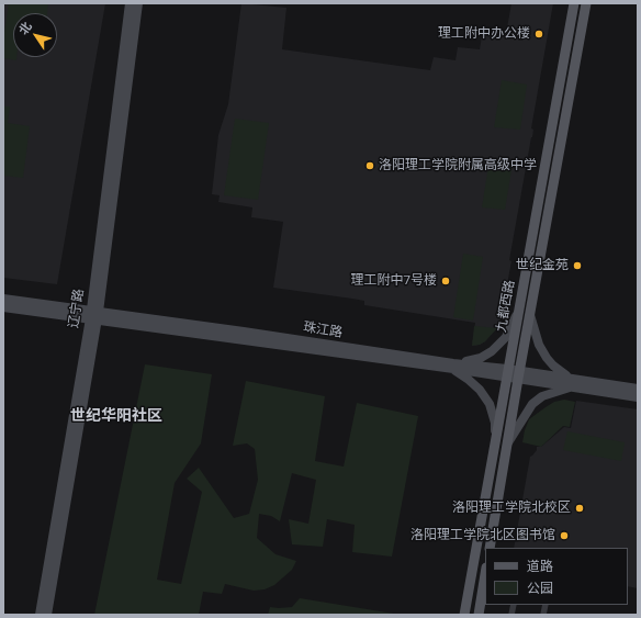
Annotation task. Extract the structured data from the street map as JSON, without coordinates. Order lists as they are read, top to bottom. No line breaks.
{"streets":{"main road":["九都西路","辽宁路","珠江路"]},"crossings":[["九都西路","珠江路"],["辽宁路","珠江路"]],"districts":["世纪华阳社区"],"places":["理工附中办公楼","洛阳理工学院附属高级中学","世纪金苑","理工附中7号楼","洛阳理工学院北校区","洛阳理工学院北区图书馆"],"legend":["道路","公园"],"north":"top left"}
